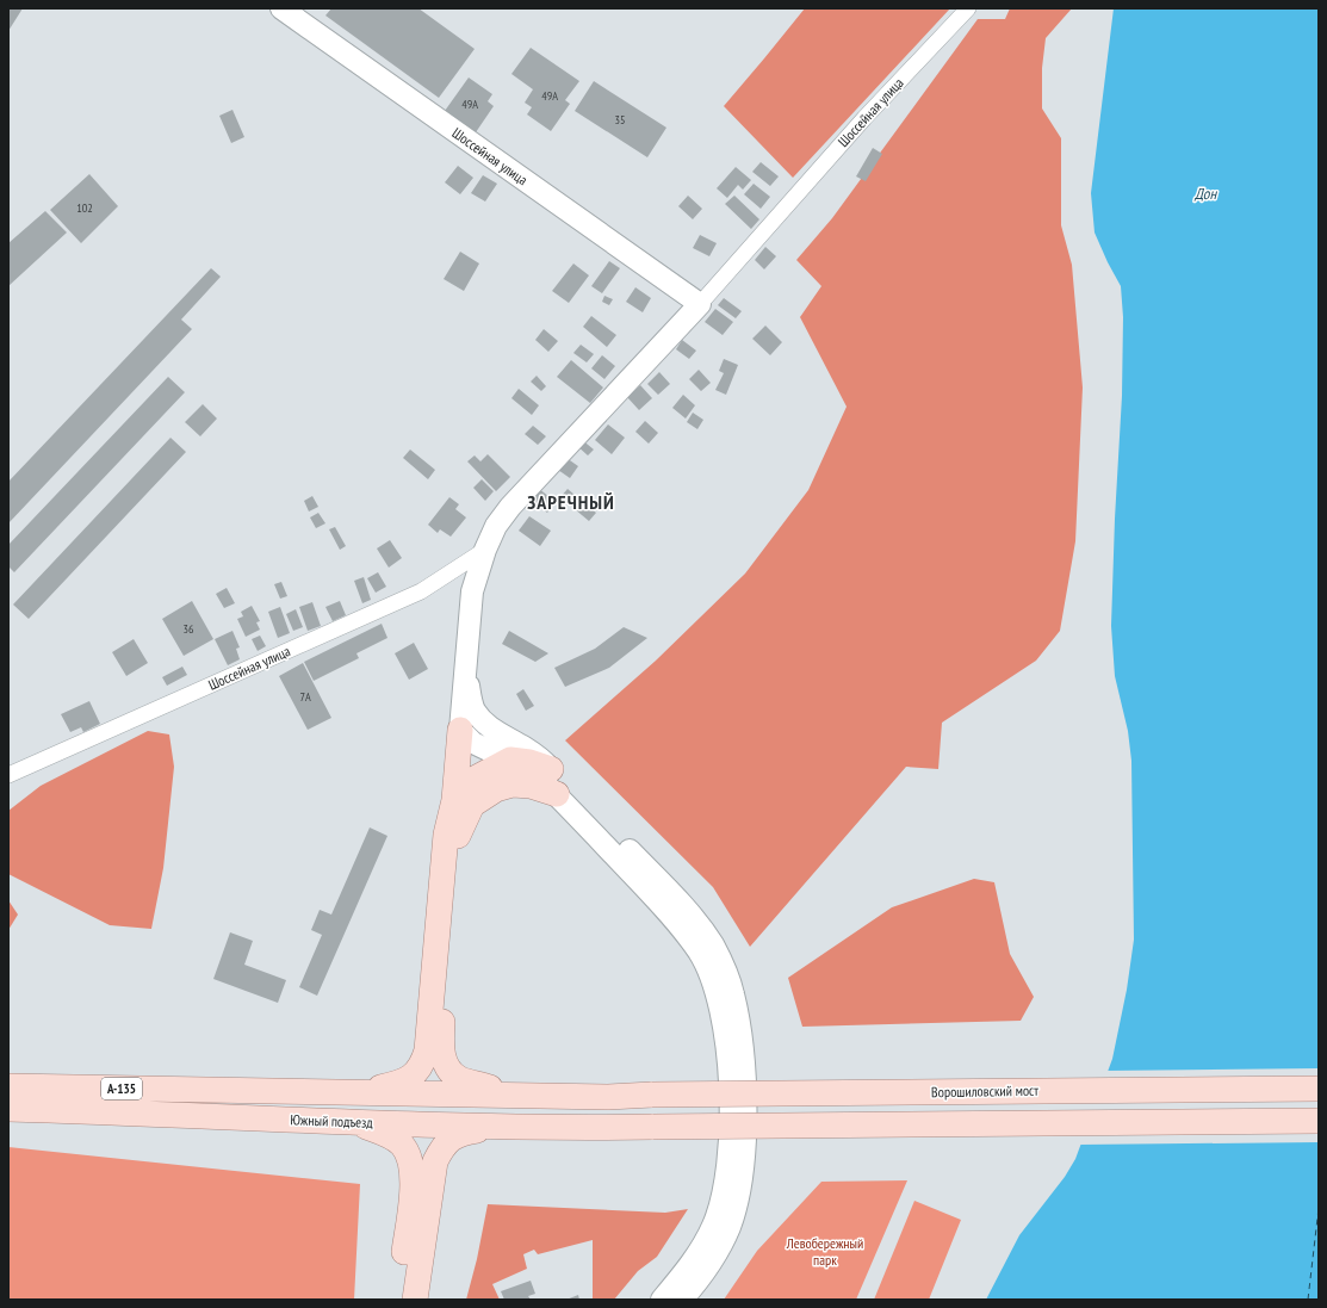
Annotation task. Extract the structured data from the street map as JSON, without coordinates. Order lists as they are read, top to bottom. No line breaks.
{"streets":{"main road":["Шоссейная улица","А-135","Ворошиловский мост","Южный подъезд"]},"crossings":[["Ворошиловский мост","Южный подъезд"]],"districts":["ЗАРЕЧНЫЙ"],"water":["Дон"],"parks":["Левобережный парк"],"house_numbers":["49А","49А","35","102","36","7А"]}
